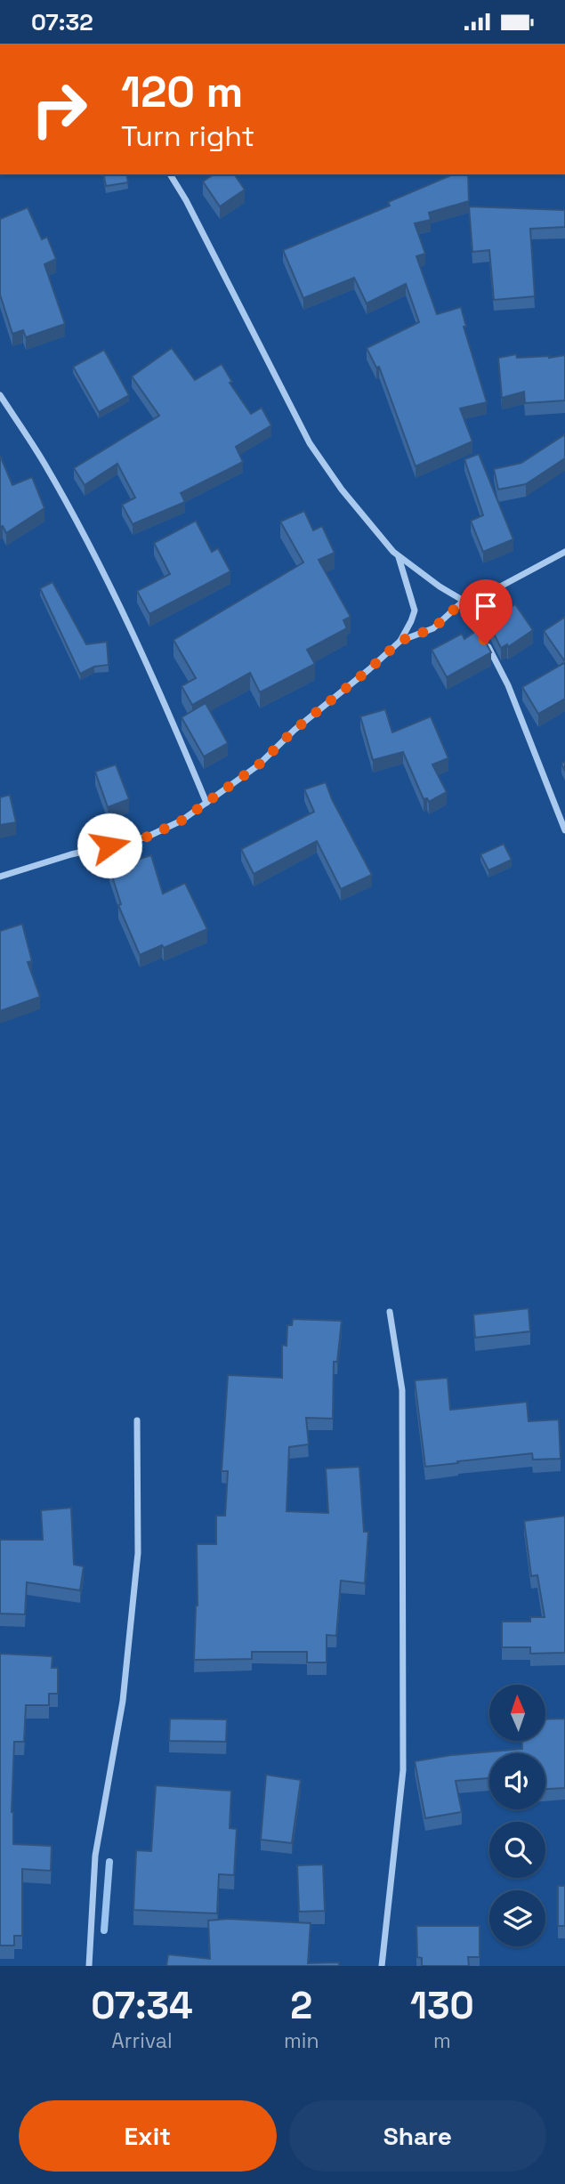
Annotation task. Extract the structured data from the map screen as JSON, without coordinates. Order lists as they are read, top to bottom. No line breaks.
{"north":"top","page":{"status":"07:32","turn":["120 m","Turn right"],"eta":["07:34","Arrival","2","min","130","m"],"buttons":["Exit","Share"]}}
